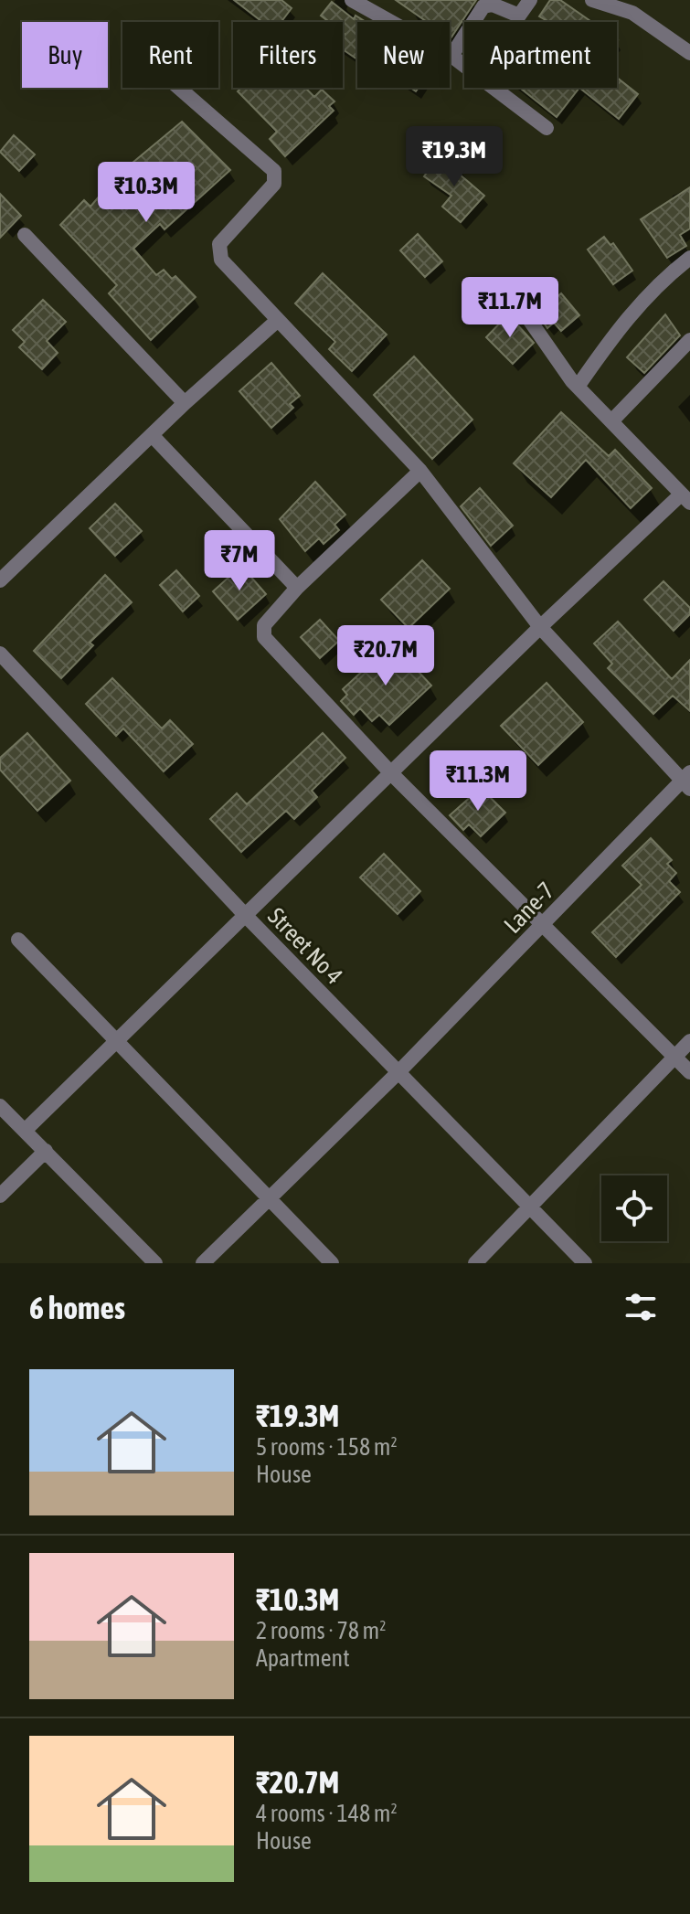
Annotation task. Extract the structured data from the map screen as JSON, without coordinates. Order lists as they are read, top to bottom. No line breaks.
{"streets":{"street":["Lane-7","Street No 4"]},"crossings":[["Lane-7","Street No 4"]],"page":{"chip":["Buy","Rent","Filters","New","Apartment"],"price":["₹19.3M","₹10.3M","₹11.7M","₹7M","₹20.7M","₹11.3M"],"heading":"6 homes","list":[{"name":"₹19.3M","note":"5 rooms · 158 m² · House"},{"name":"₹10.3M","note":"2 rooms · 78 m² · Apartment"},{"name":"₹20.7M","note":"4 rooms · 148 m² · House"}]}}
